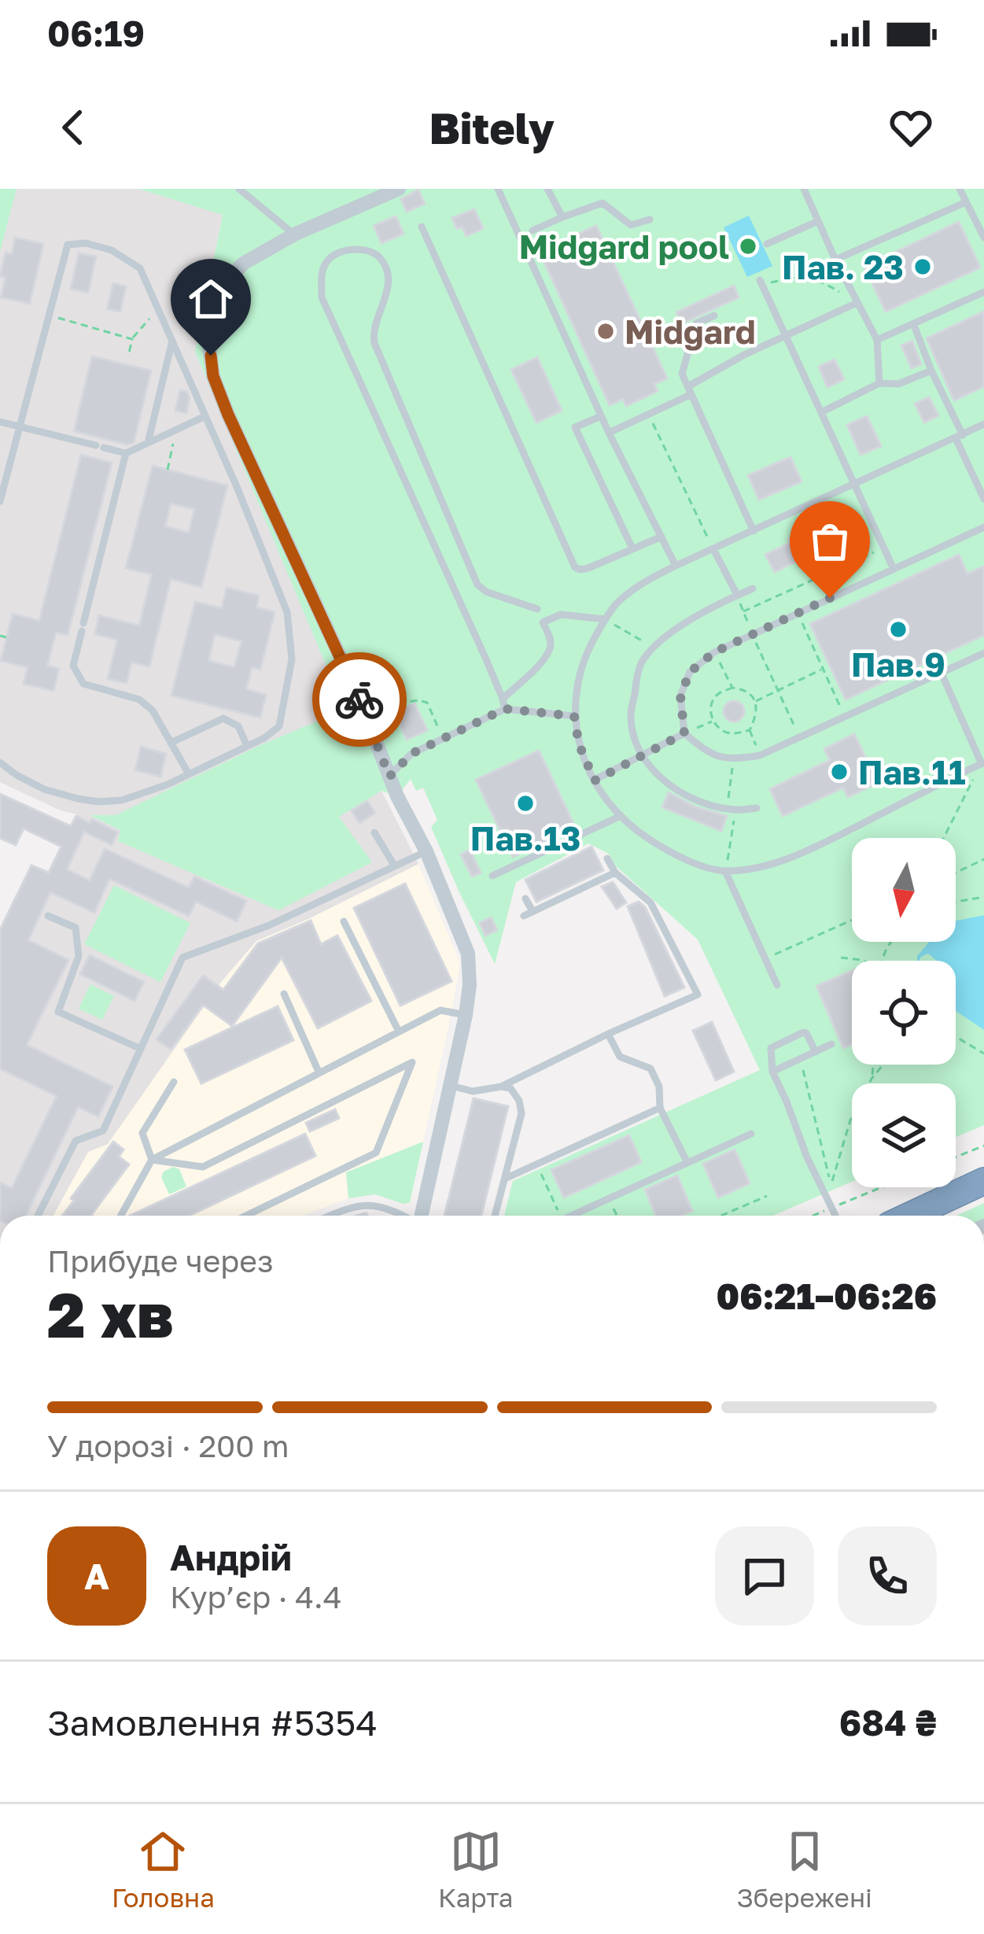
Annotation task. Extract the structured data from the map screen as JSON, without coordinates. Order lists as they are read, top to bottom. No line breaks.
{"places":["Midgard pool","Пав. 23","Midgard","Пав.9","Пав.11","Пав.13"],"north":"bottom","page":{"status":"06:19","header":"Bitely","heading":["2 хв","Прибуде через","06:21–06:26"],"panel":["Андрій","Кур’єр · 4.4","Замовлення #5354","684 ₴"],"bar":"У дорозі · 200 m","round":"А","tabs":["Головна","Карта","Збережені"]}}
